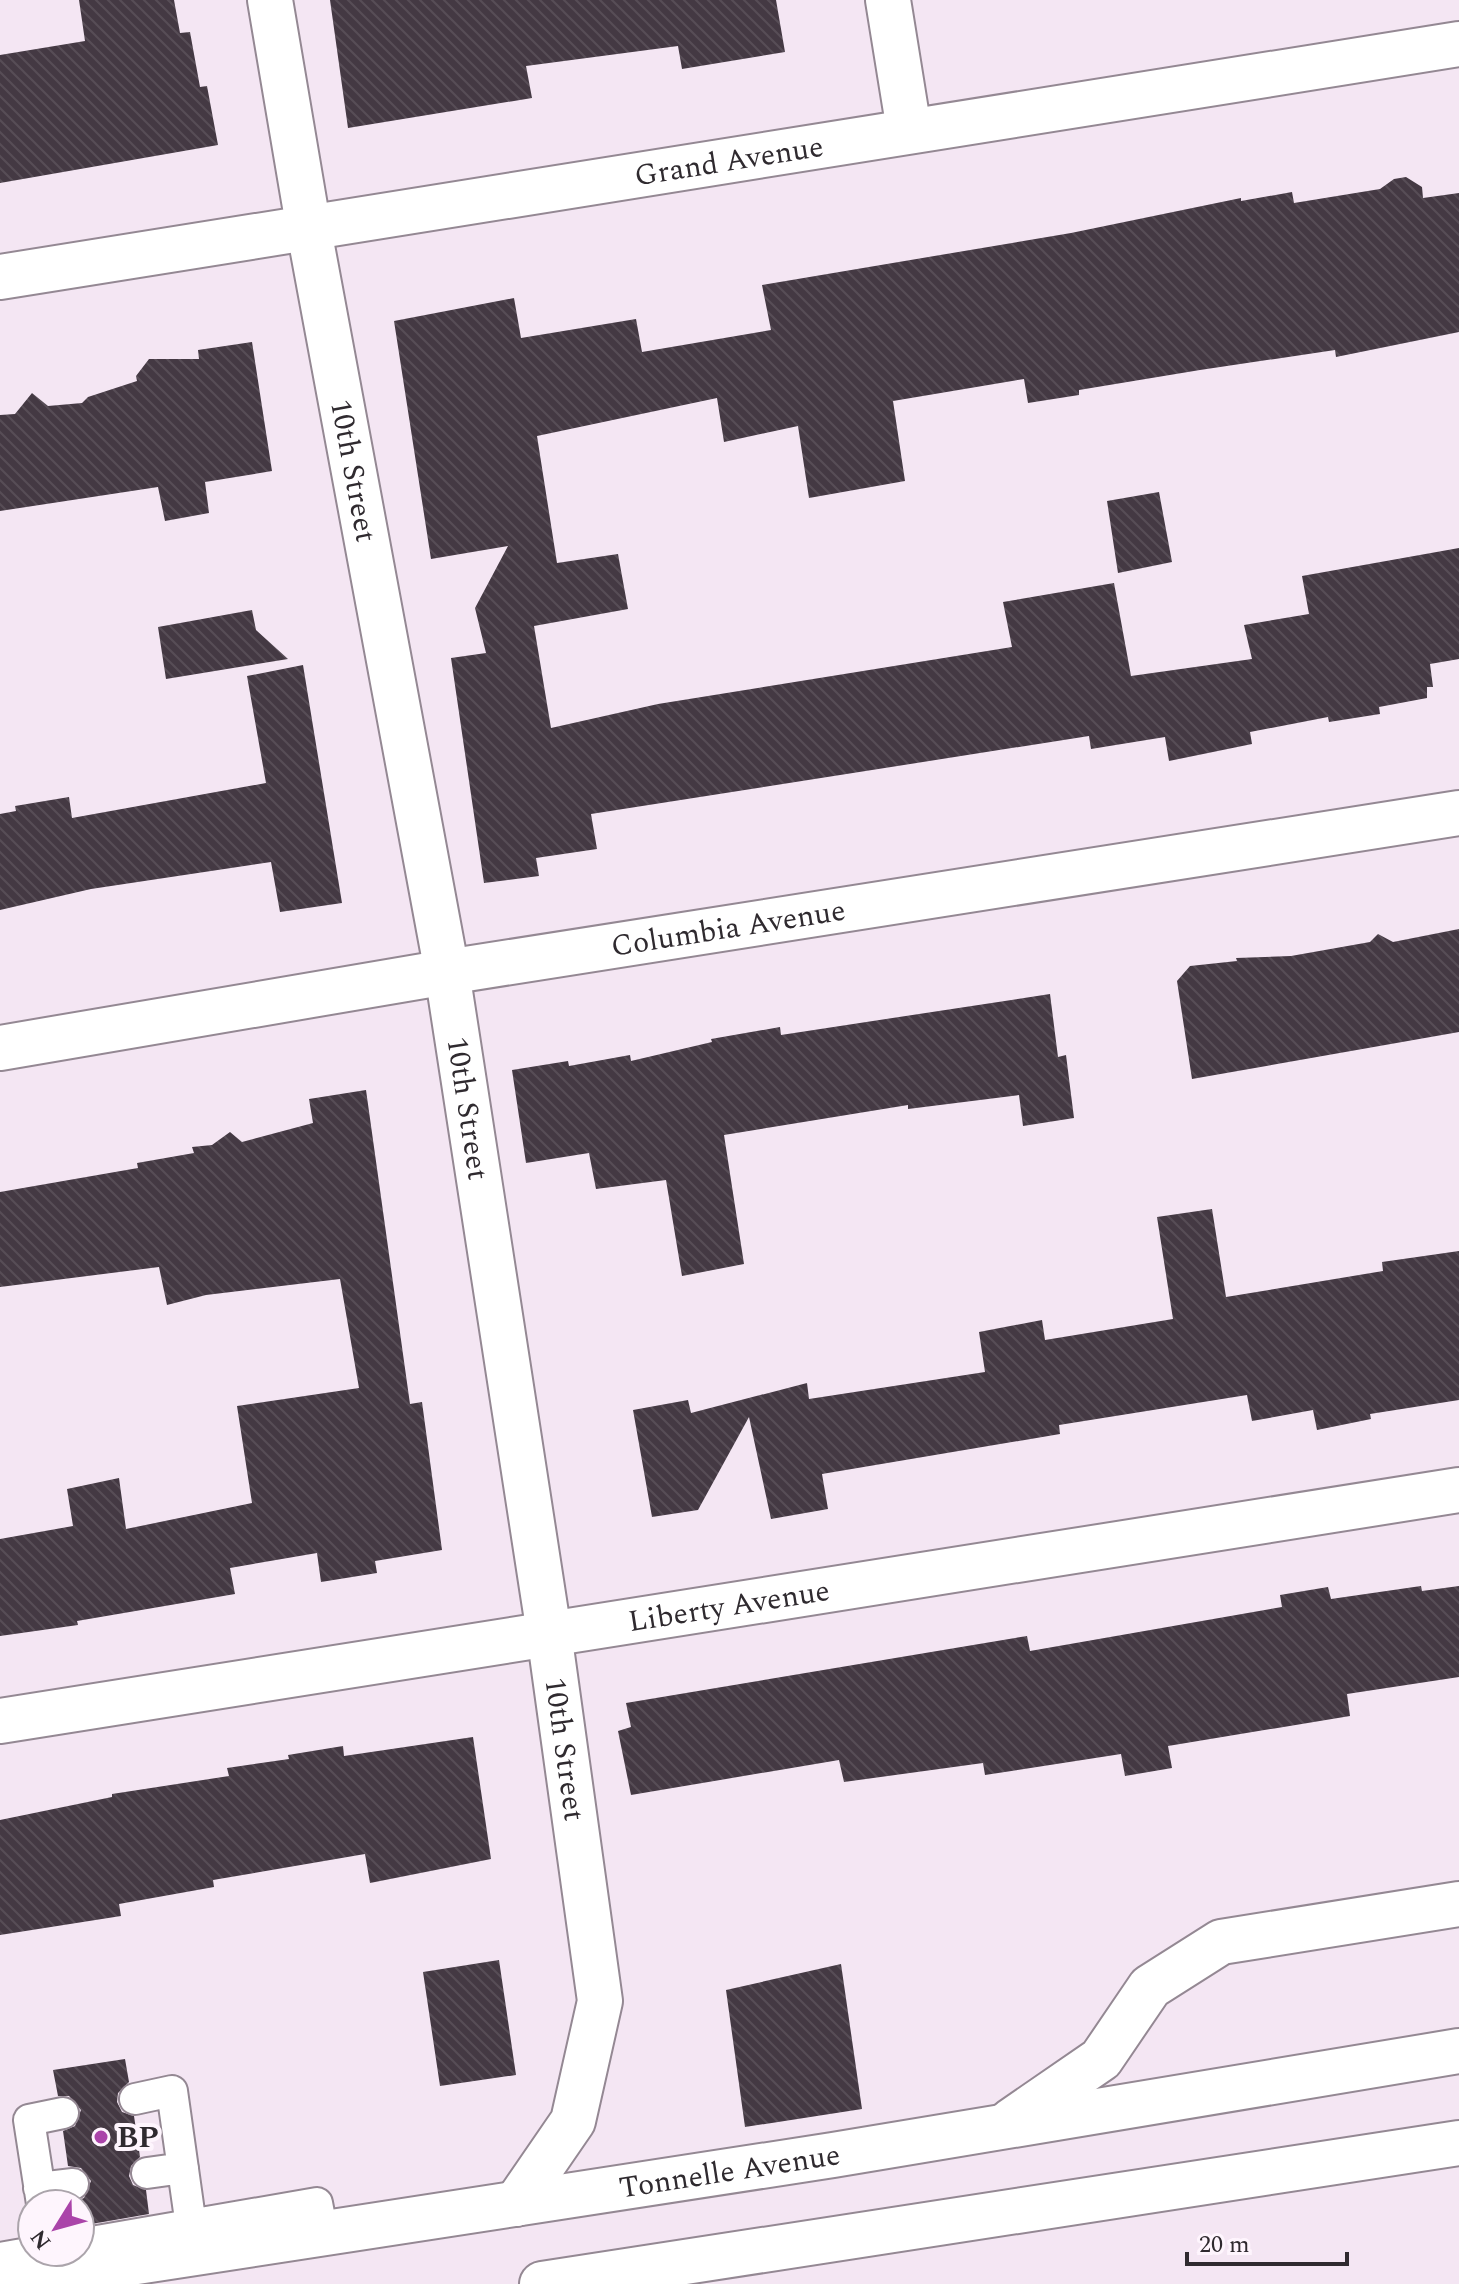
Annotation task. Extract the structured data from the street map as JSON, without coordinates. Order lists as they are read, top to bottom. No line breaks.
{"streets":{"main road":["Grand Avenue","10th Street","Columbia Avenue","Liberty Avenue","Tonnelle Avenue"]},"crossings":[["Grand Avenue","10th Street"],["10th Street","Columbia Avenue"],["10th Street","Liberty Avenue"],["10th Street","Tonnelle Avenue"]],"places":["BP"],"scale_bar":"20 m","north":"bottom left"}
